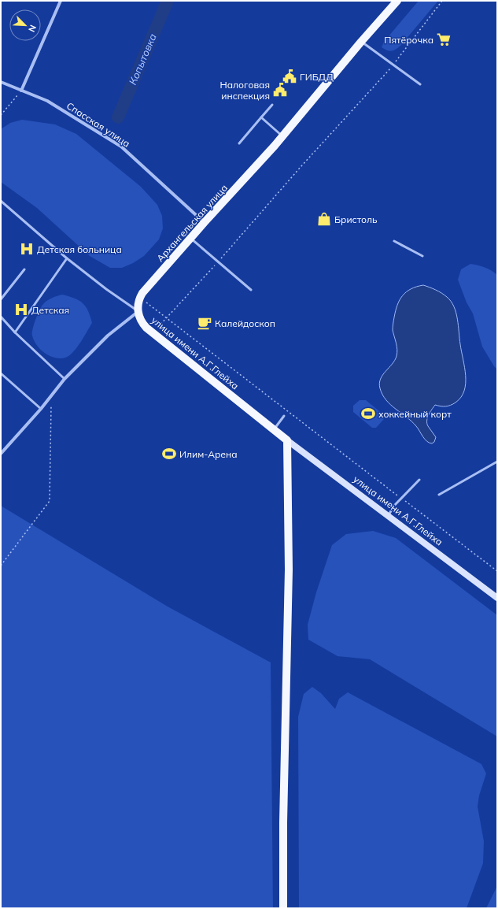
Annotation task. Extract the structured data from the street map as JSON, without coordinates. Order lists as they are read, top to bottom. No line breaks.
{"streets":{"main road":["Архангельская улица","улица имени А.Г.Глейха"],"street":["Спасская улица"]},"crossings":[["Спасская улица","Архангельская улица"],["Архангельская улица","улица имени А.Г.Глейха"]],"water":["Копытовка"],"places":{"supermarket":["Пятёрочка"],"public building":["ГИБДД","Налоговая инспекция"],"shop":["Бристоль"],"hospital":["Детская больница","Детская"],"cafe":["Калейдоскоп"],"sports":["хоккейный корт","Илим-Арена"]},"north":"bottom right"}
